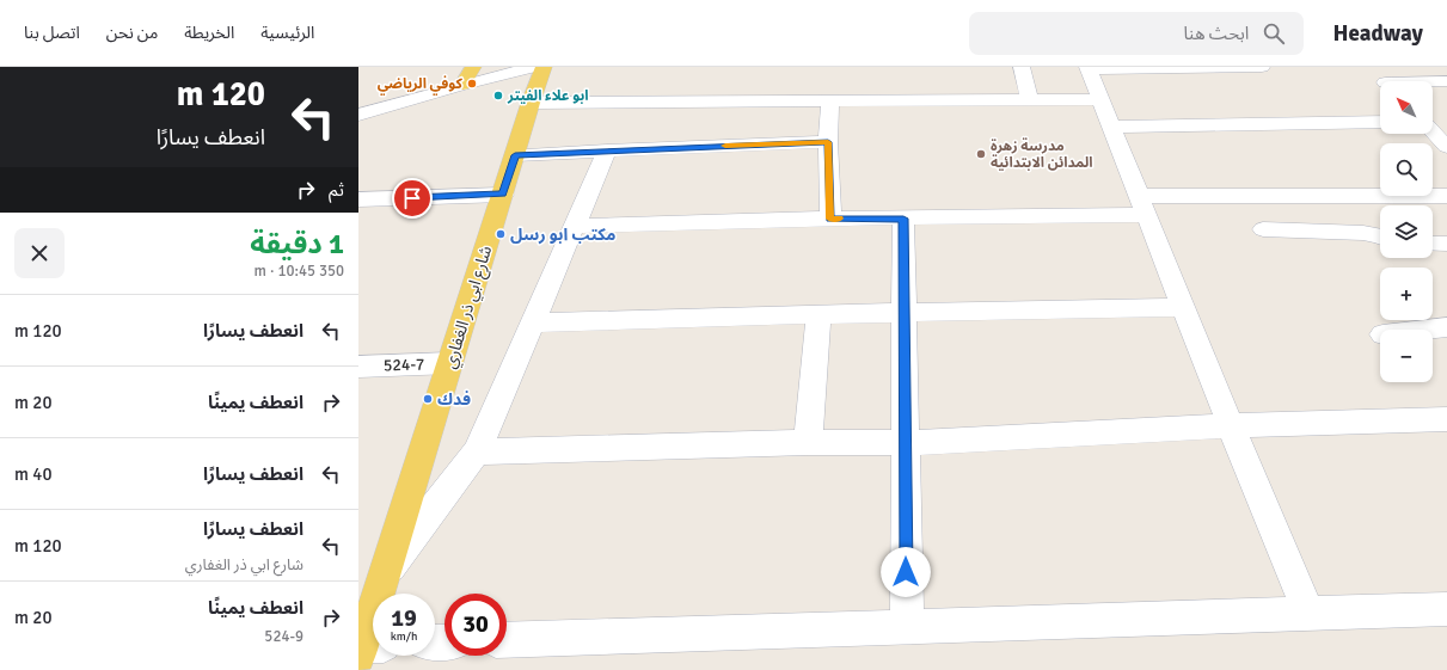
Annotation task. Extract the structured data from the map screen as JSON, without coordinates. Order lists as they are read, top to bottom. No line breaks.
{"streets":{"main road":["شارع ابي ذر الغفاري"],"street":["524-7"]},"crossings":[["شارع ابي ذر الغفاري","524-7"]],"places":["كوفي الرياضي","ابو علاء الفيتر","مدرسة زهرة المدائن الابتدائية","مكتب ابو رسل","فدك"],"north":"top left","page":{"header":"Headway","search":"ابحث هنا","nav":["الرئيسية","الخريطة","من نحن","اتصل بنا"],"turn":["120 m","انعطف يسارًا"],"map_buttons":["+","−"],"then":"ثم","heading":["1 دقيقة","350 m · 10:45"],"list":[{"name":"انعطف يسارًا","value":"120 m"},{"name":"انعطف يمينًا","value":"20 m"},{"name":"انعطف يسارًا","value":"40 m"},{"name":"انعطف يسارًا","note":"شارع ابي ذر الغفاري","value":"120 m"},{"name":"انعطف يمينًا","note":"524-9","value":"20 m"}],"speed":"19 km/h","limit":"30"}}
